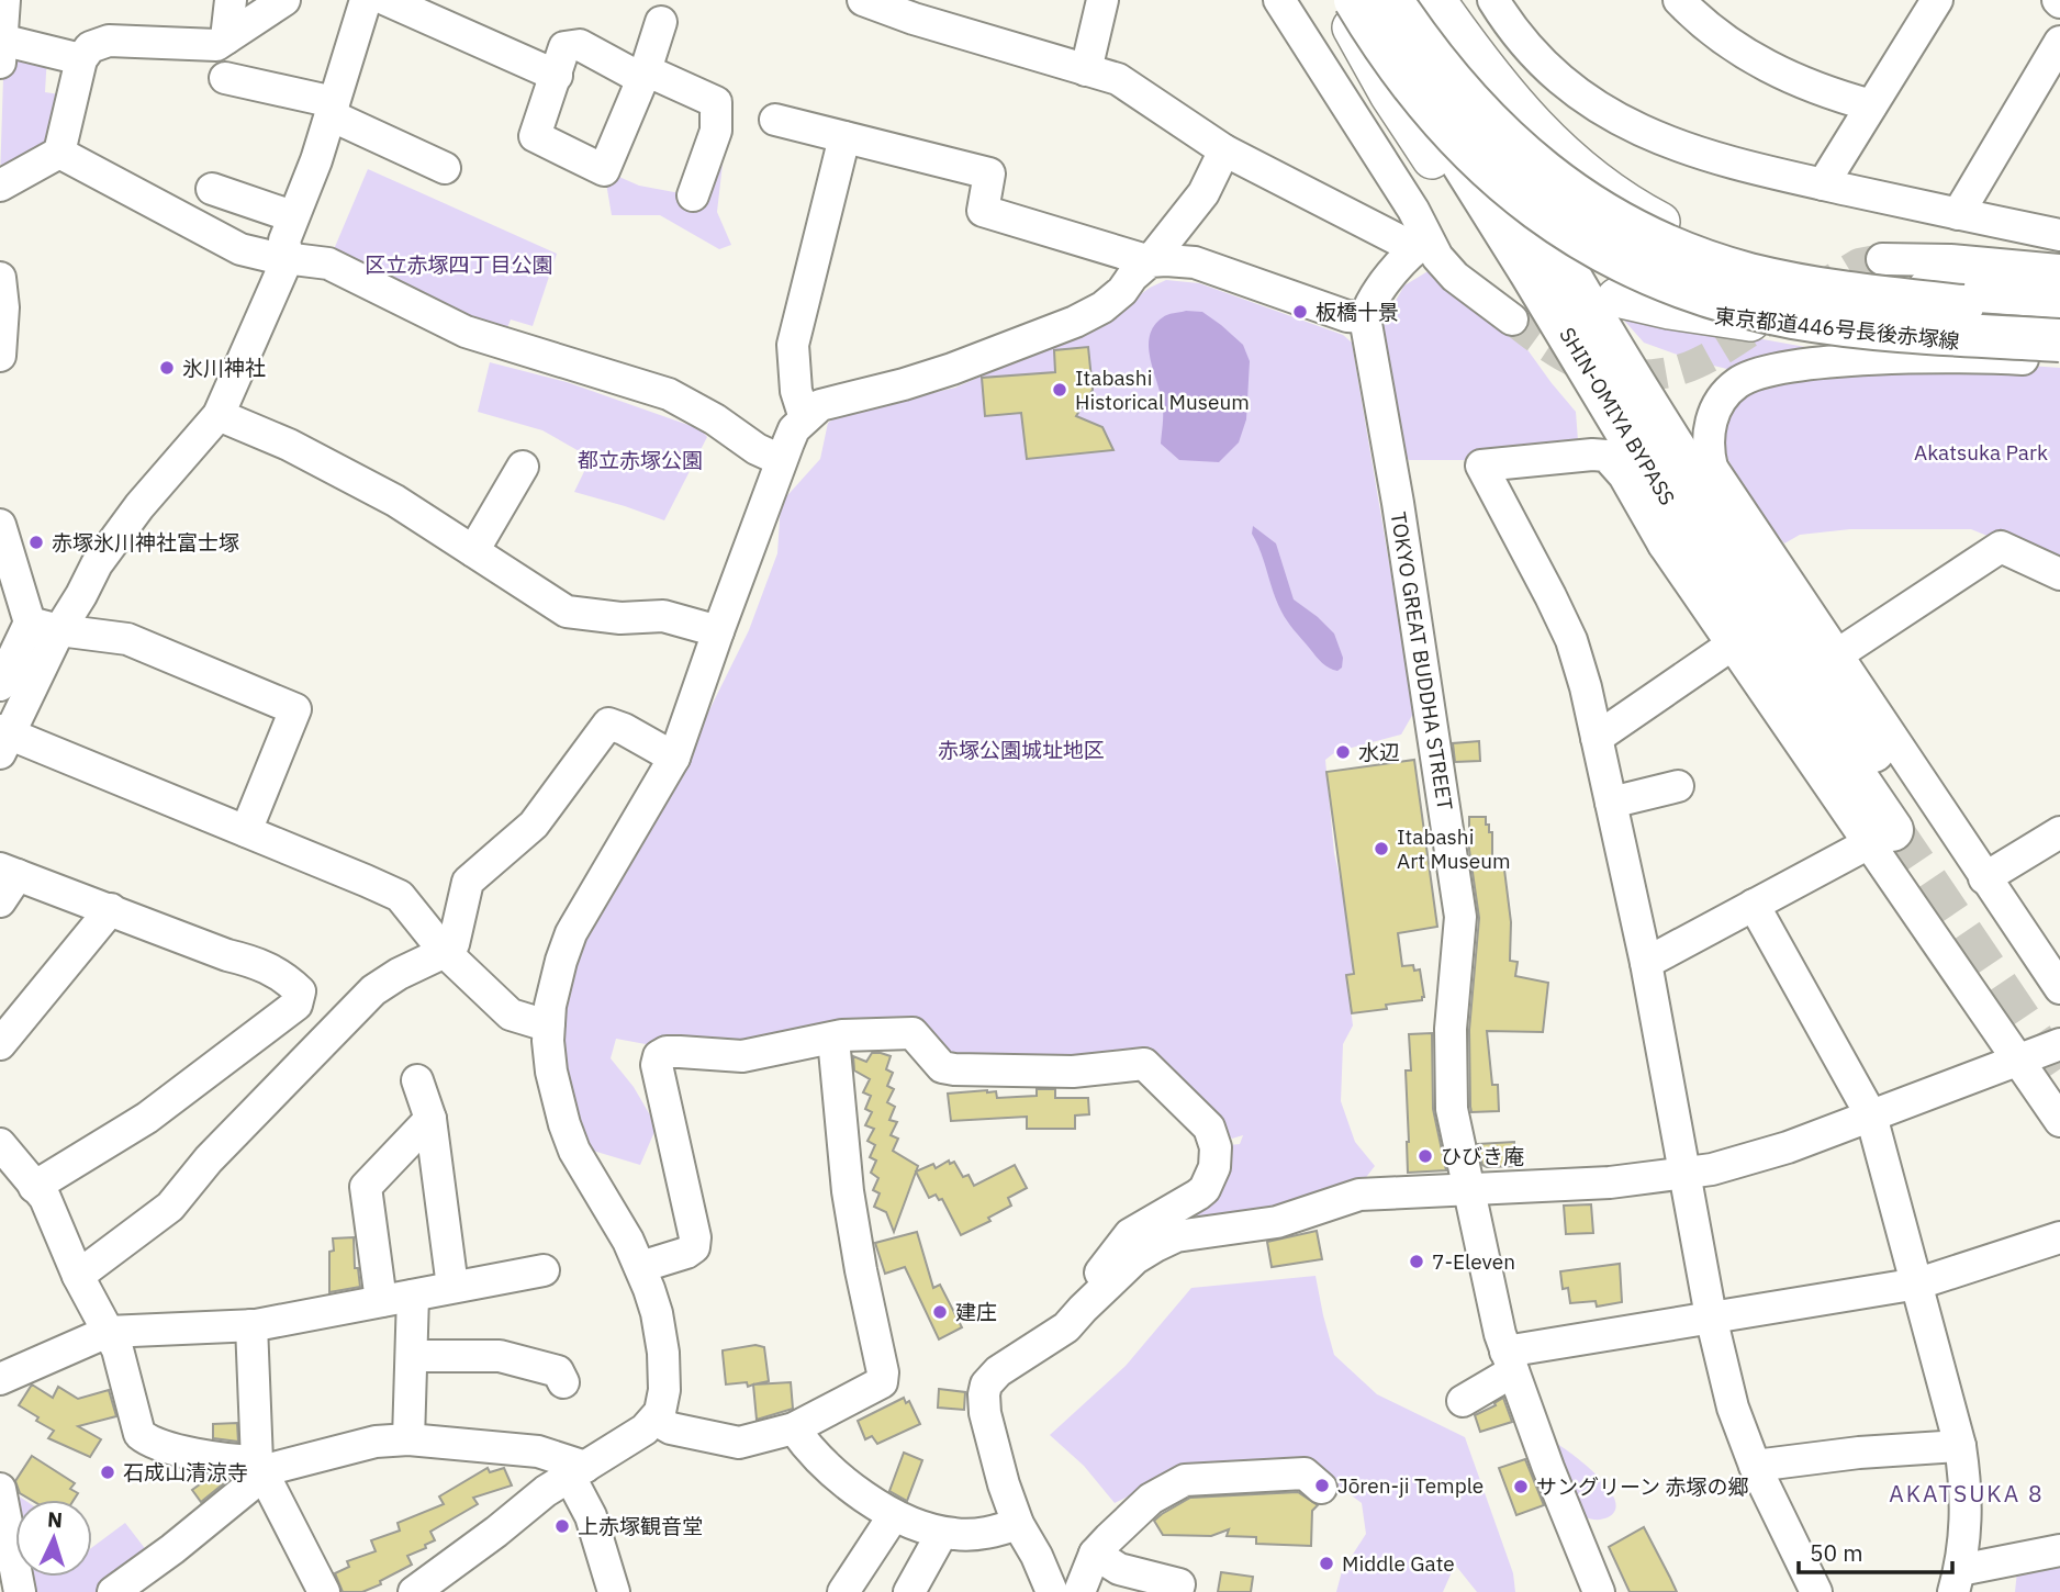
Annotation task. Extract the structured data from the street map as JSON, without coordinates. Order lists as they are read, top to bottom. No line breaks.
{"streets":{"highway":["SHIN-OMIYA BYPASS"],"main road":["東京都道446号長後赤塚線"],"street":["TOKYO GREAT BUDDHA STREET"]},"crossings":[["東京都道446号長後赤塚線","SHIN-OMIYA BYPASS"]],"districts":["AKATSUKA 8"],"parks":["区立赤塚四丁目公園","Akatsuka Park","都立赤塚公園","赤塚公園城址地区"],"places":["板橋十景","氷川神社","Itabashi Historical Museum","赤塚氷川神社富士塚","水辺","Itabashi Art Museum","ひびき庵","7-Eleven","建庄","石成山清涼寺","Jōren-ji Temple","サングリーン 赤塚の郷","上赤塚観音堂","Middle Gate"],"scale_bar":"50 m","north":"top"}
